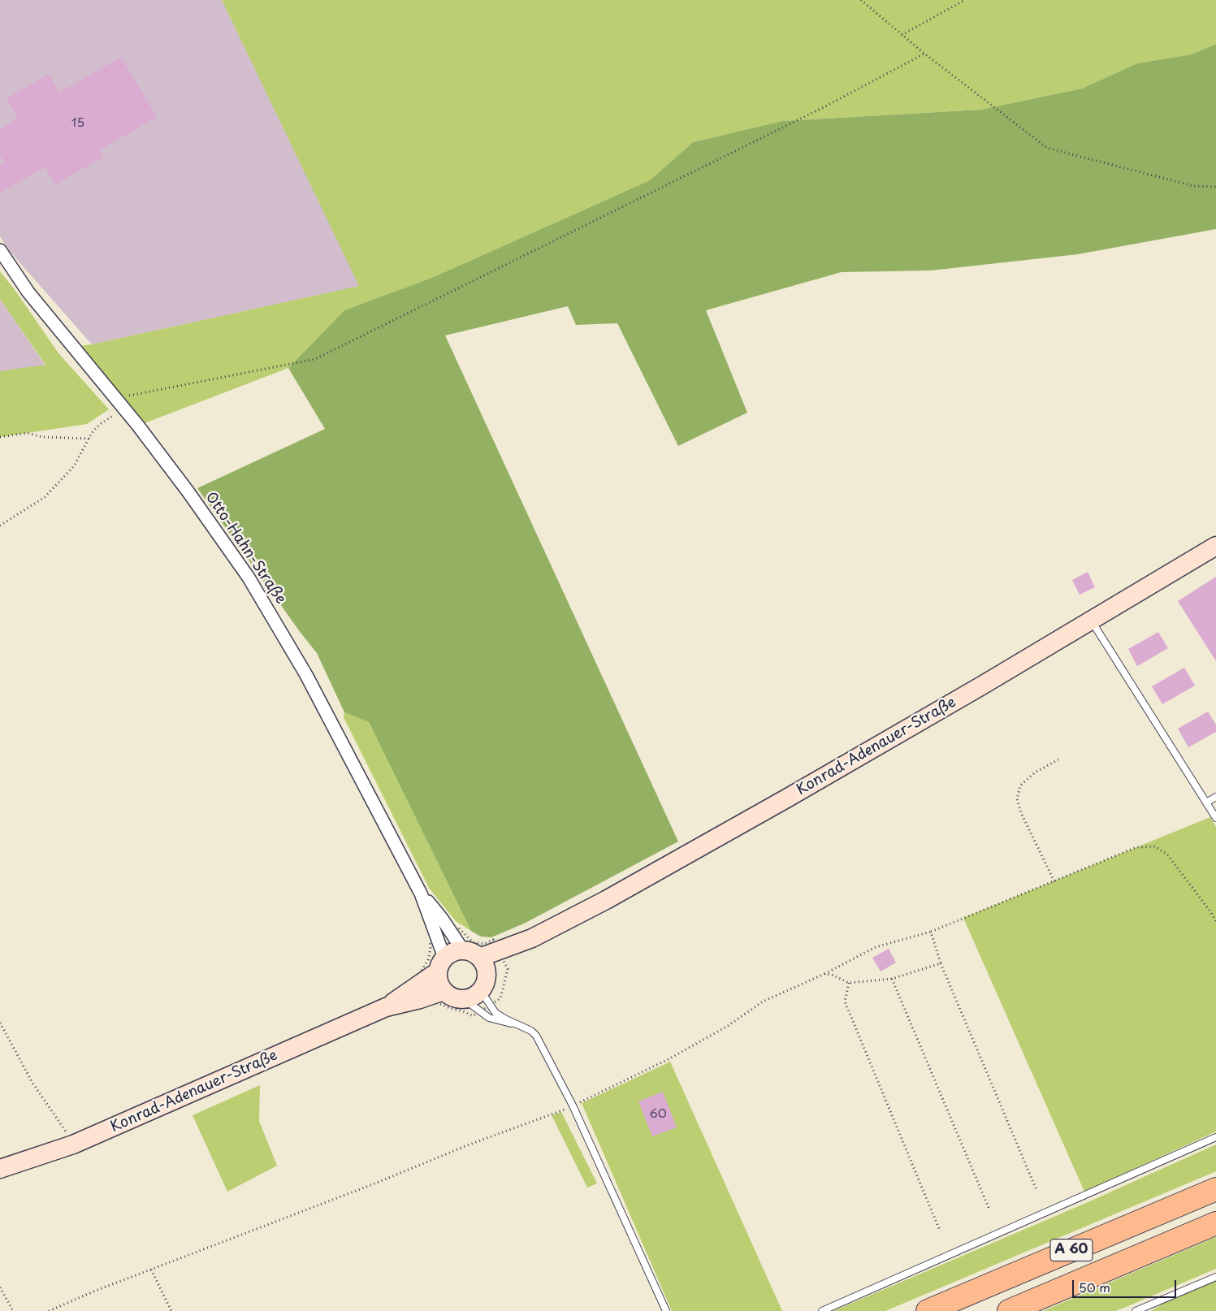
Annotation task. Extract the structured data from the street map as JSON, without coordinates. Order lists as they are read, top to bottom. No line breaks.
{"streets":{"highway":["A 60"],"main road":["Konrad-Adenauer-Straße"],"street":["Otto-Hahn-Straße"]},"crossings":[["Otto-Hahn-Straße","Konrad-Adenauer-Straße"]],"house_numbers":["15","60"],"scale_bar":"50 m"}
